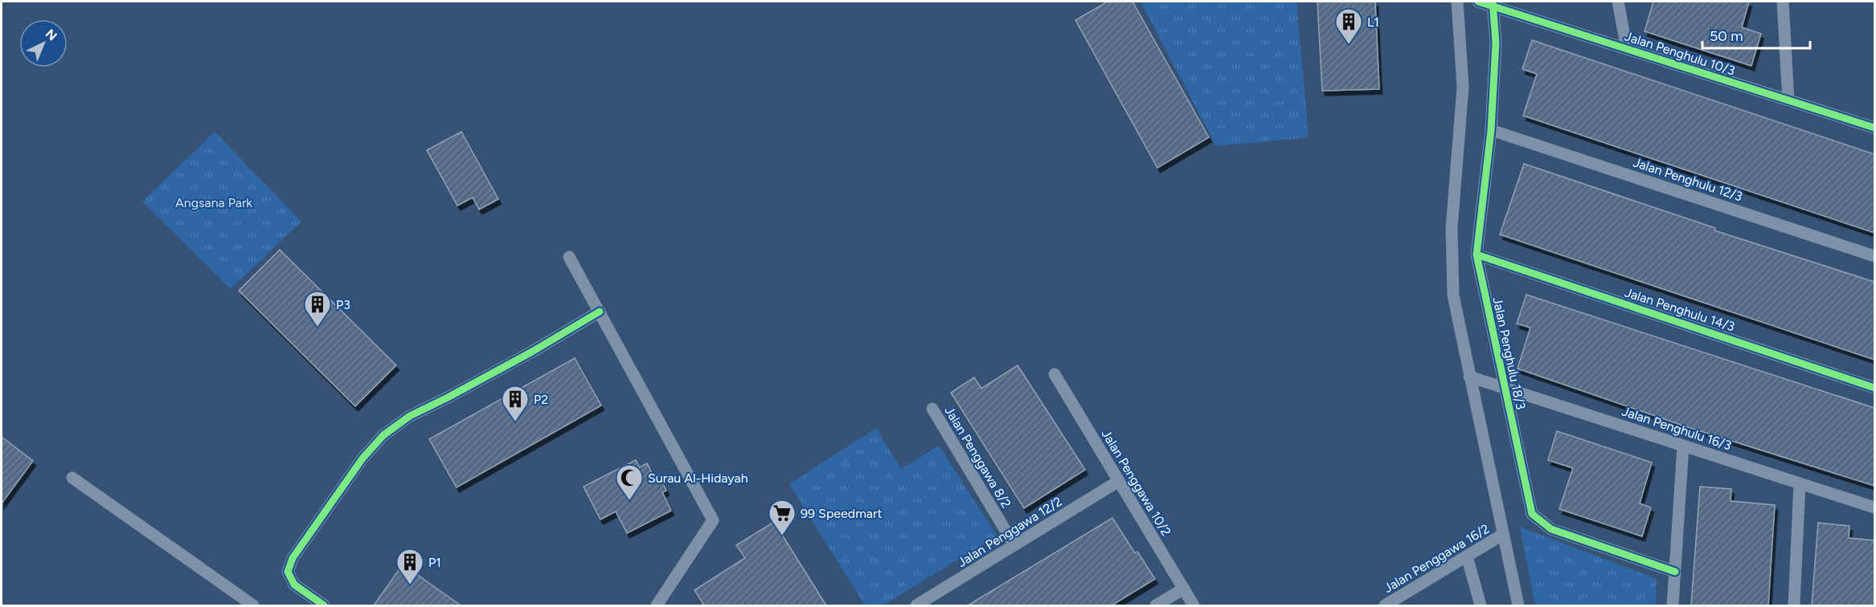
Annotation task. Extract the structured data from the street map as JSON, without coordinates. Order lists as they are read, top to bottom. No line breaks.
{"streets":{"street":["Jalan Penghulu 10/3","Jalan Penghulu 12/3","Jalan Penghulu 14/3","Jalan Penghulu 18/3","Jalan Penghulu 16/3","Jalan Penggawa 8/2","Jalan Penggawa 10/2","Jalan Penggawa 12/2","Jalan Penggawa 16/2"]},"crossings":[["Jalan Penghulu 10/3","Jalan Penghulu 18/3"],["Jalan Penghulu 12/3","Jalan Penghulu 18/3"],["Jalan Penghulu 14/3","Jalan Penghulu 18/3"],["Jalan Penghulu 18/3","Jalan Penghulu 16/3"],["Jalan Penggawa 8/2","Jalan Penggawa 12/2"],["Jalan Penggawa 10/2","Jalan Penggawa 12/2"]],"parks":["Angsana Park"],"places":{"building":["L1","P3","P2","P1"],"mosque":["Surau Al-Hidayah"],"supermarket":["99 Speedmart"]},"scale_bar":"50 m","north":"top right"}
